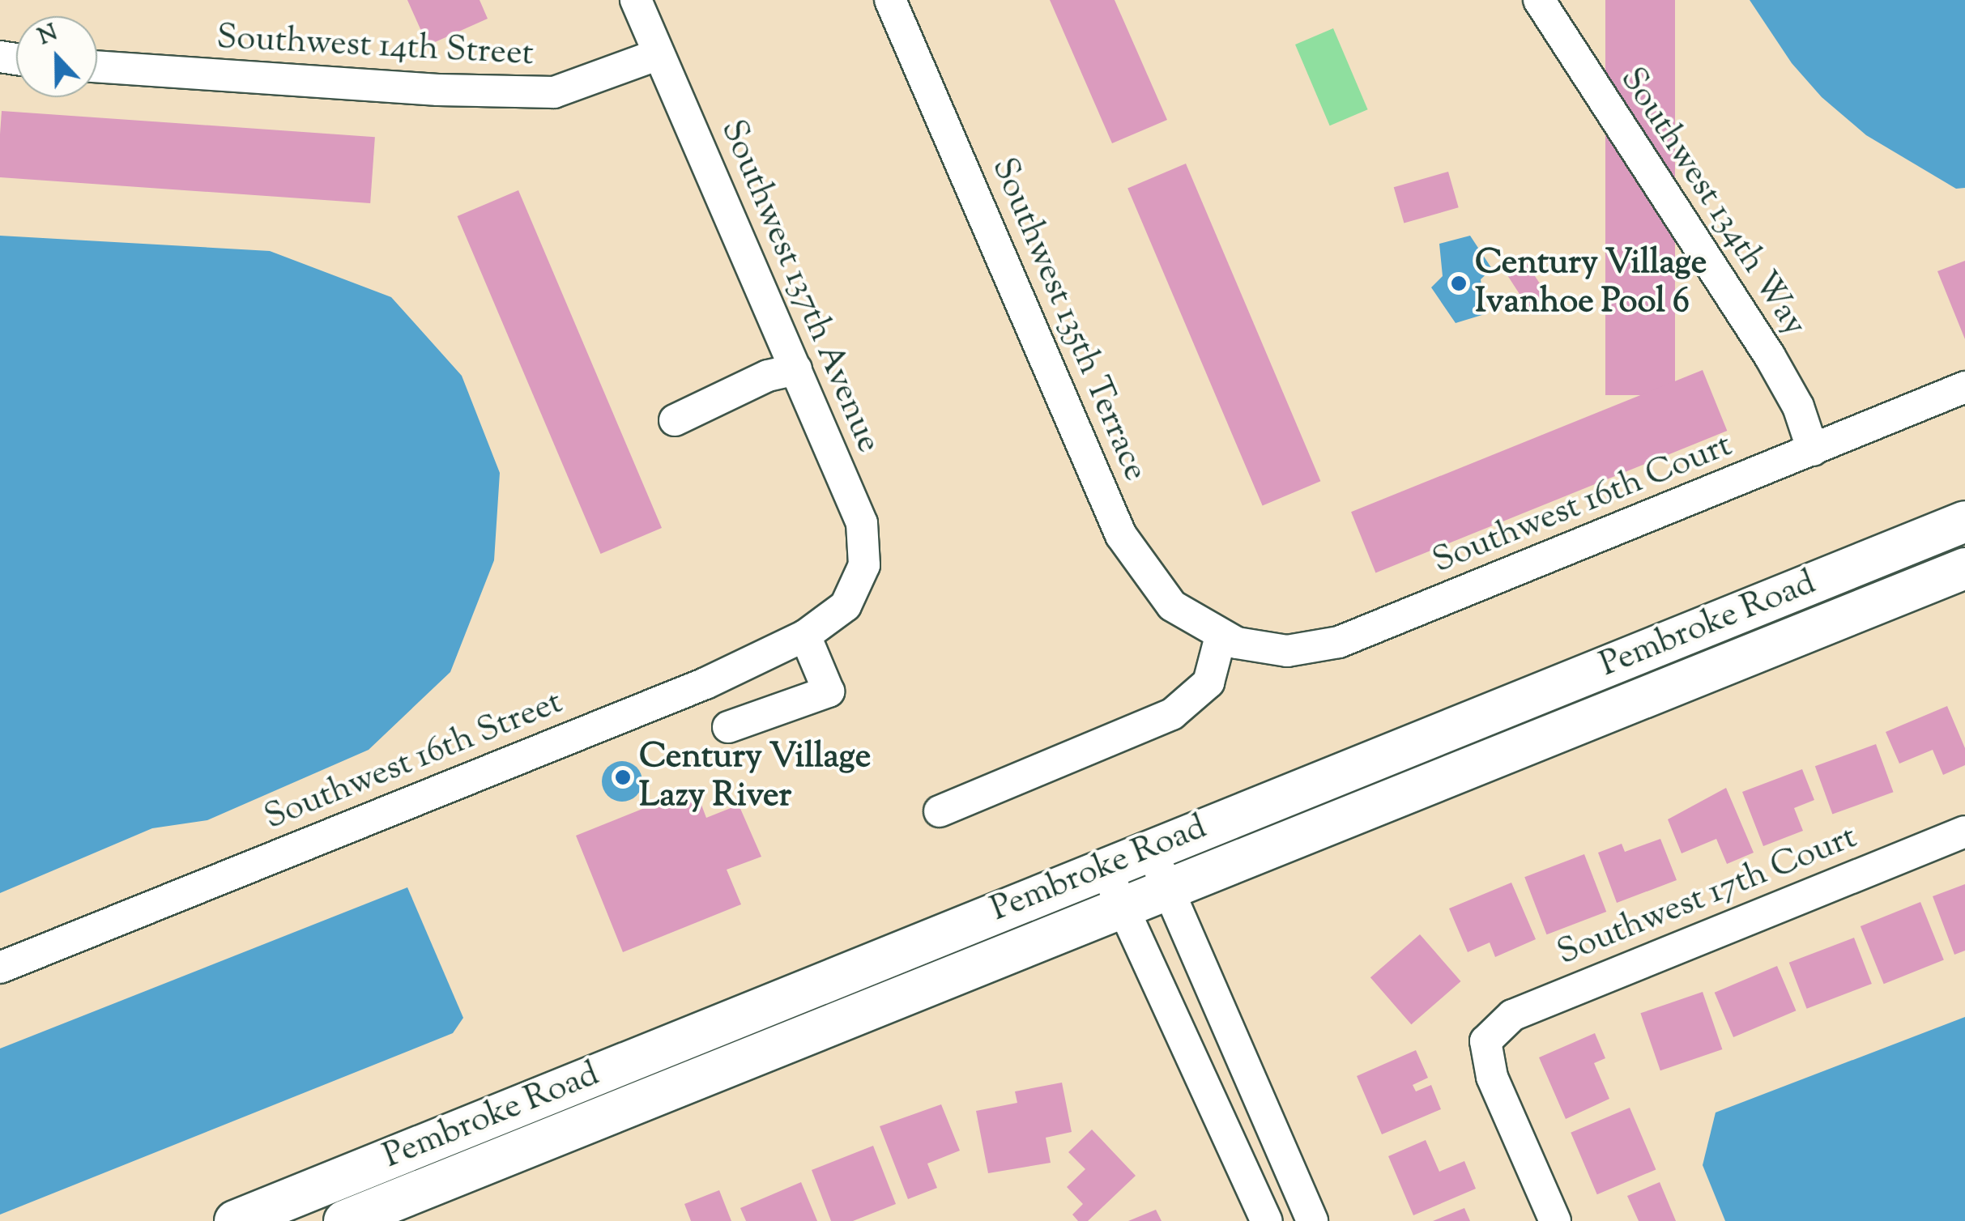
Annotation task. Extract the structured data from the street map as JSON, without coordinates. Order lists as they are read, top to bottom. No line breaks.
{"streets":{"main road":["Pembroke Road"],"street":["Southwest 14th Street","Southwest 134th Way","Southwest 137th Avenue","Southwest 135th Terrace","Southwest 16th Court","Southwest 16th Street","Southwest 17th Court"]},"crossings":[["Southwest 14th Street","Southwest 137th Avenue"],["Southwest 134th Way","Southwest 16th Court"],["Southwest 137th Avenue","Southwest 16th Street"],["Southwest 135th Terrace","Southwest 16th Court"]],"places":["Century Village Ivanhoe Pool 6","Century Village Lazy River"],"north":"top"}
